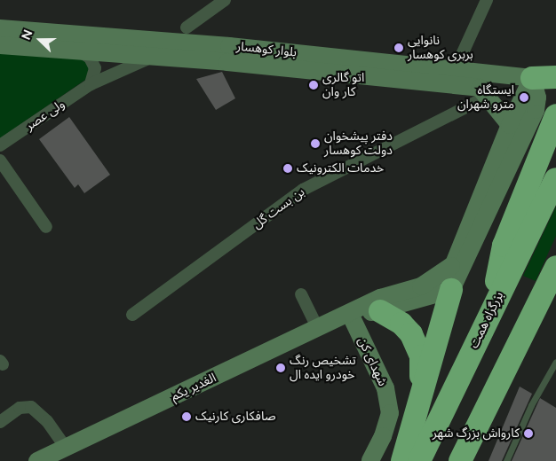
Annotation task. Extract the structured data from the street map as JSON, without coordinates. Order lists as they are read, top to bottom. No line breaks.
{"streets":{"highway":["بزرگراه همت"],"main road":["بلوار کوهسار","شهدای کن","الغدیر یکم"],"street":["ولی عصر","بن بست گل"]},"crossings":[["بلوار کوهسار","ولی عصر"],["بلوار کوهسار","بن بست گل"],["شهدای کن","الغدیر یکم"]],"places":["نانوایی بربری کوهسار","اتو گالری کار وان","ایستگاه مترو شهران","دفتر پیشخوان دولت کوهسار","خدمات الکترونیک","تشخیص رنگ خودرو ایده ال","صافکاری کارنیک","کارواش بزرگ شهر"],"north":"left"}
